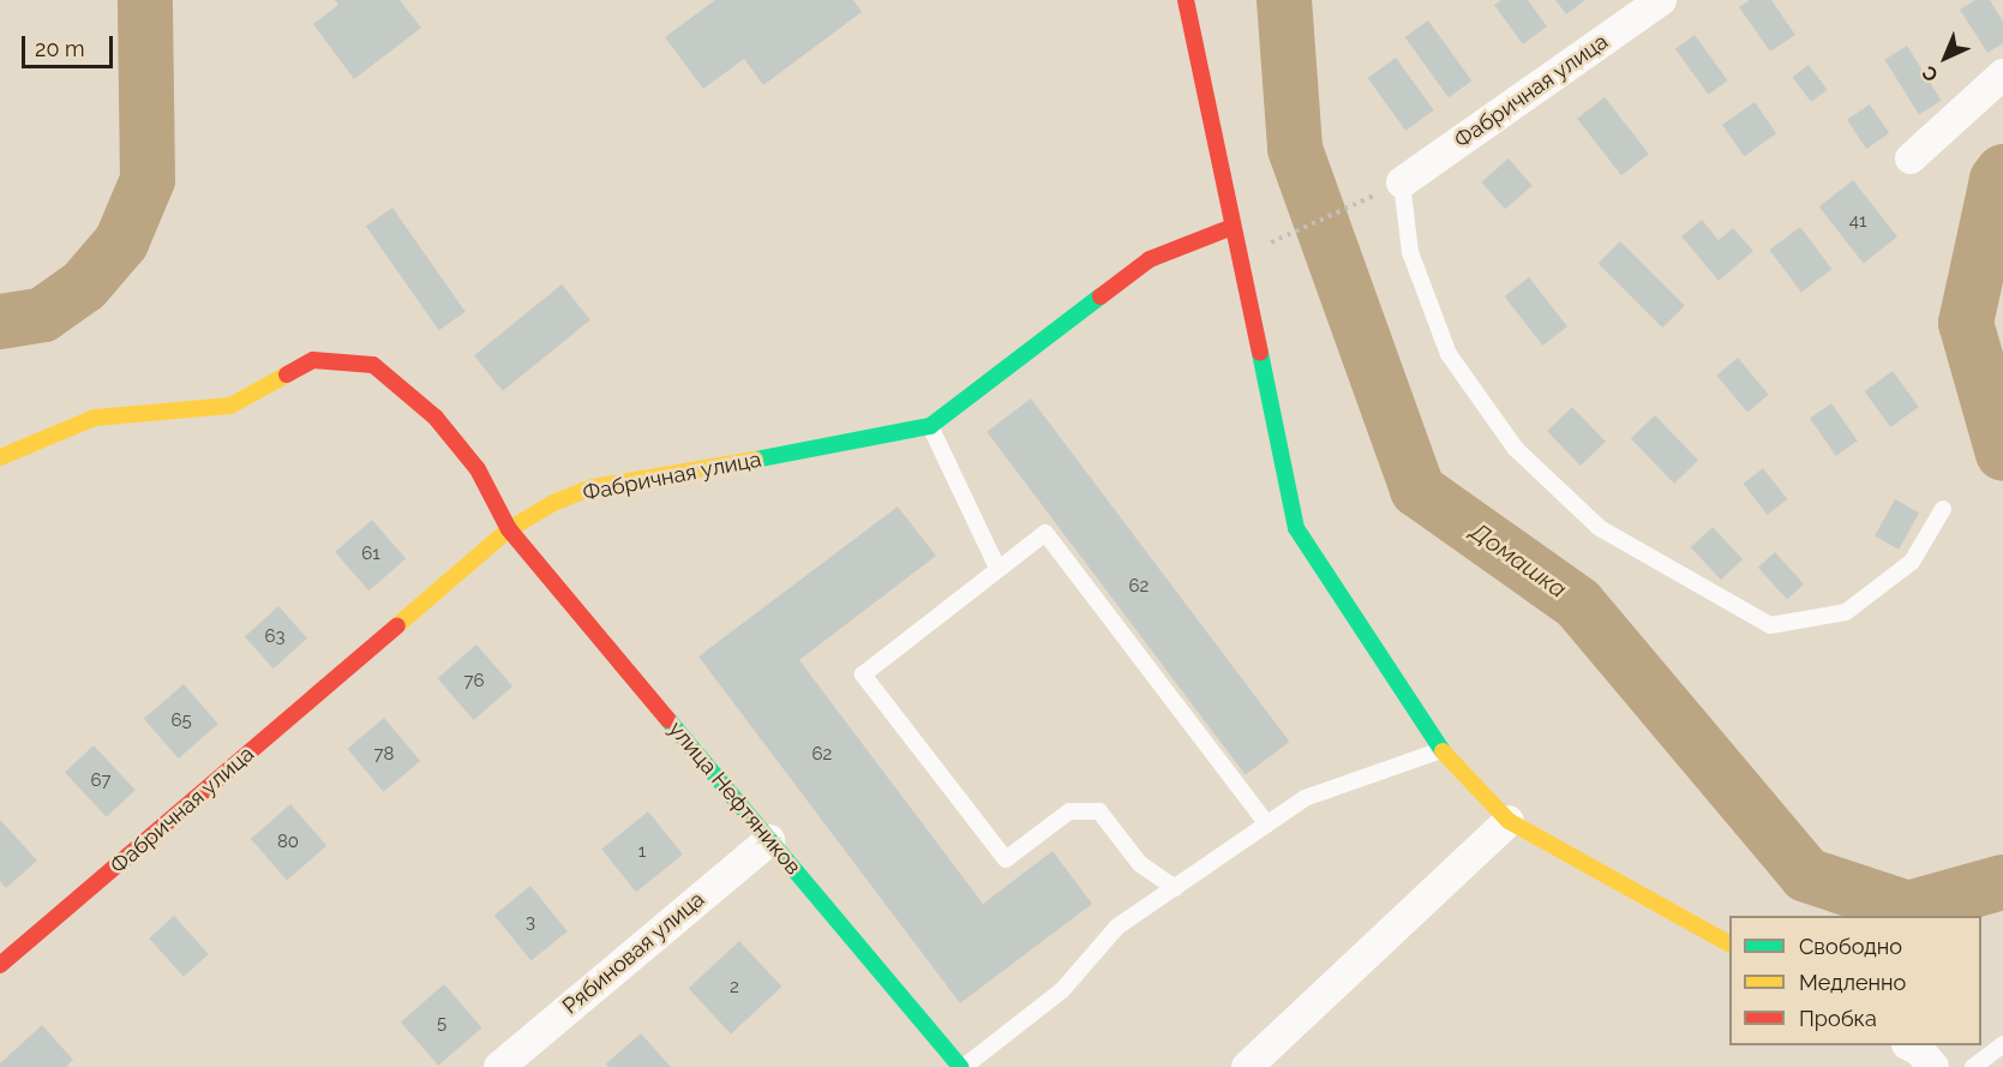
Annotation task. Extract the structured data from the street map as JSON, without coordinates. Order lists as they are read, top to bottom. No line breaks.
{"streets":{"street":["Фабричная улица","улица Нефтяников","Рябиновая улица"]},"crossings":[["Фабричная улица","улица Нефтяников"],["улица Нефтяников","Рябиновая улица"]],"water":["Домашка"],"house_numbers":["41","61","62","63","76","65","78","62","67","80","1","3","2","5"],"legend":["Свободно","Медленно","Пробка"],"scale_bar":"20 m","north":"bottom left"}
